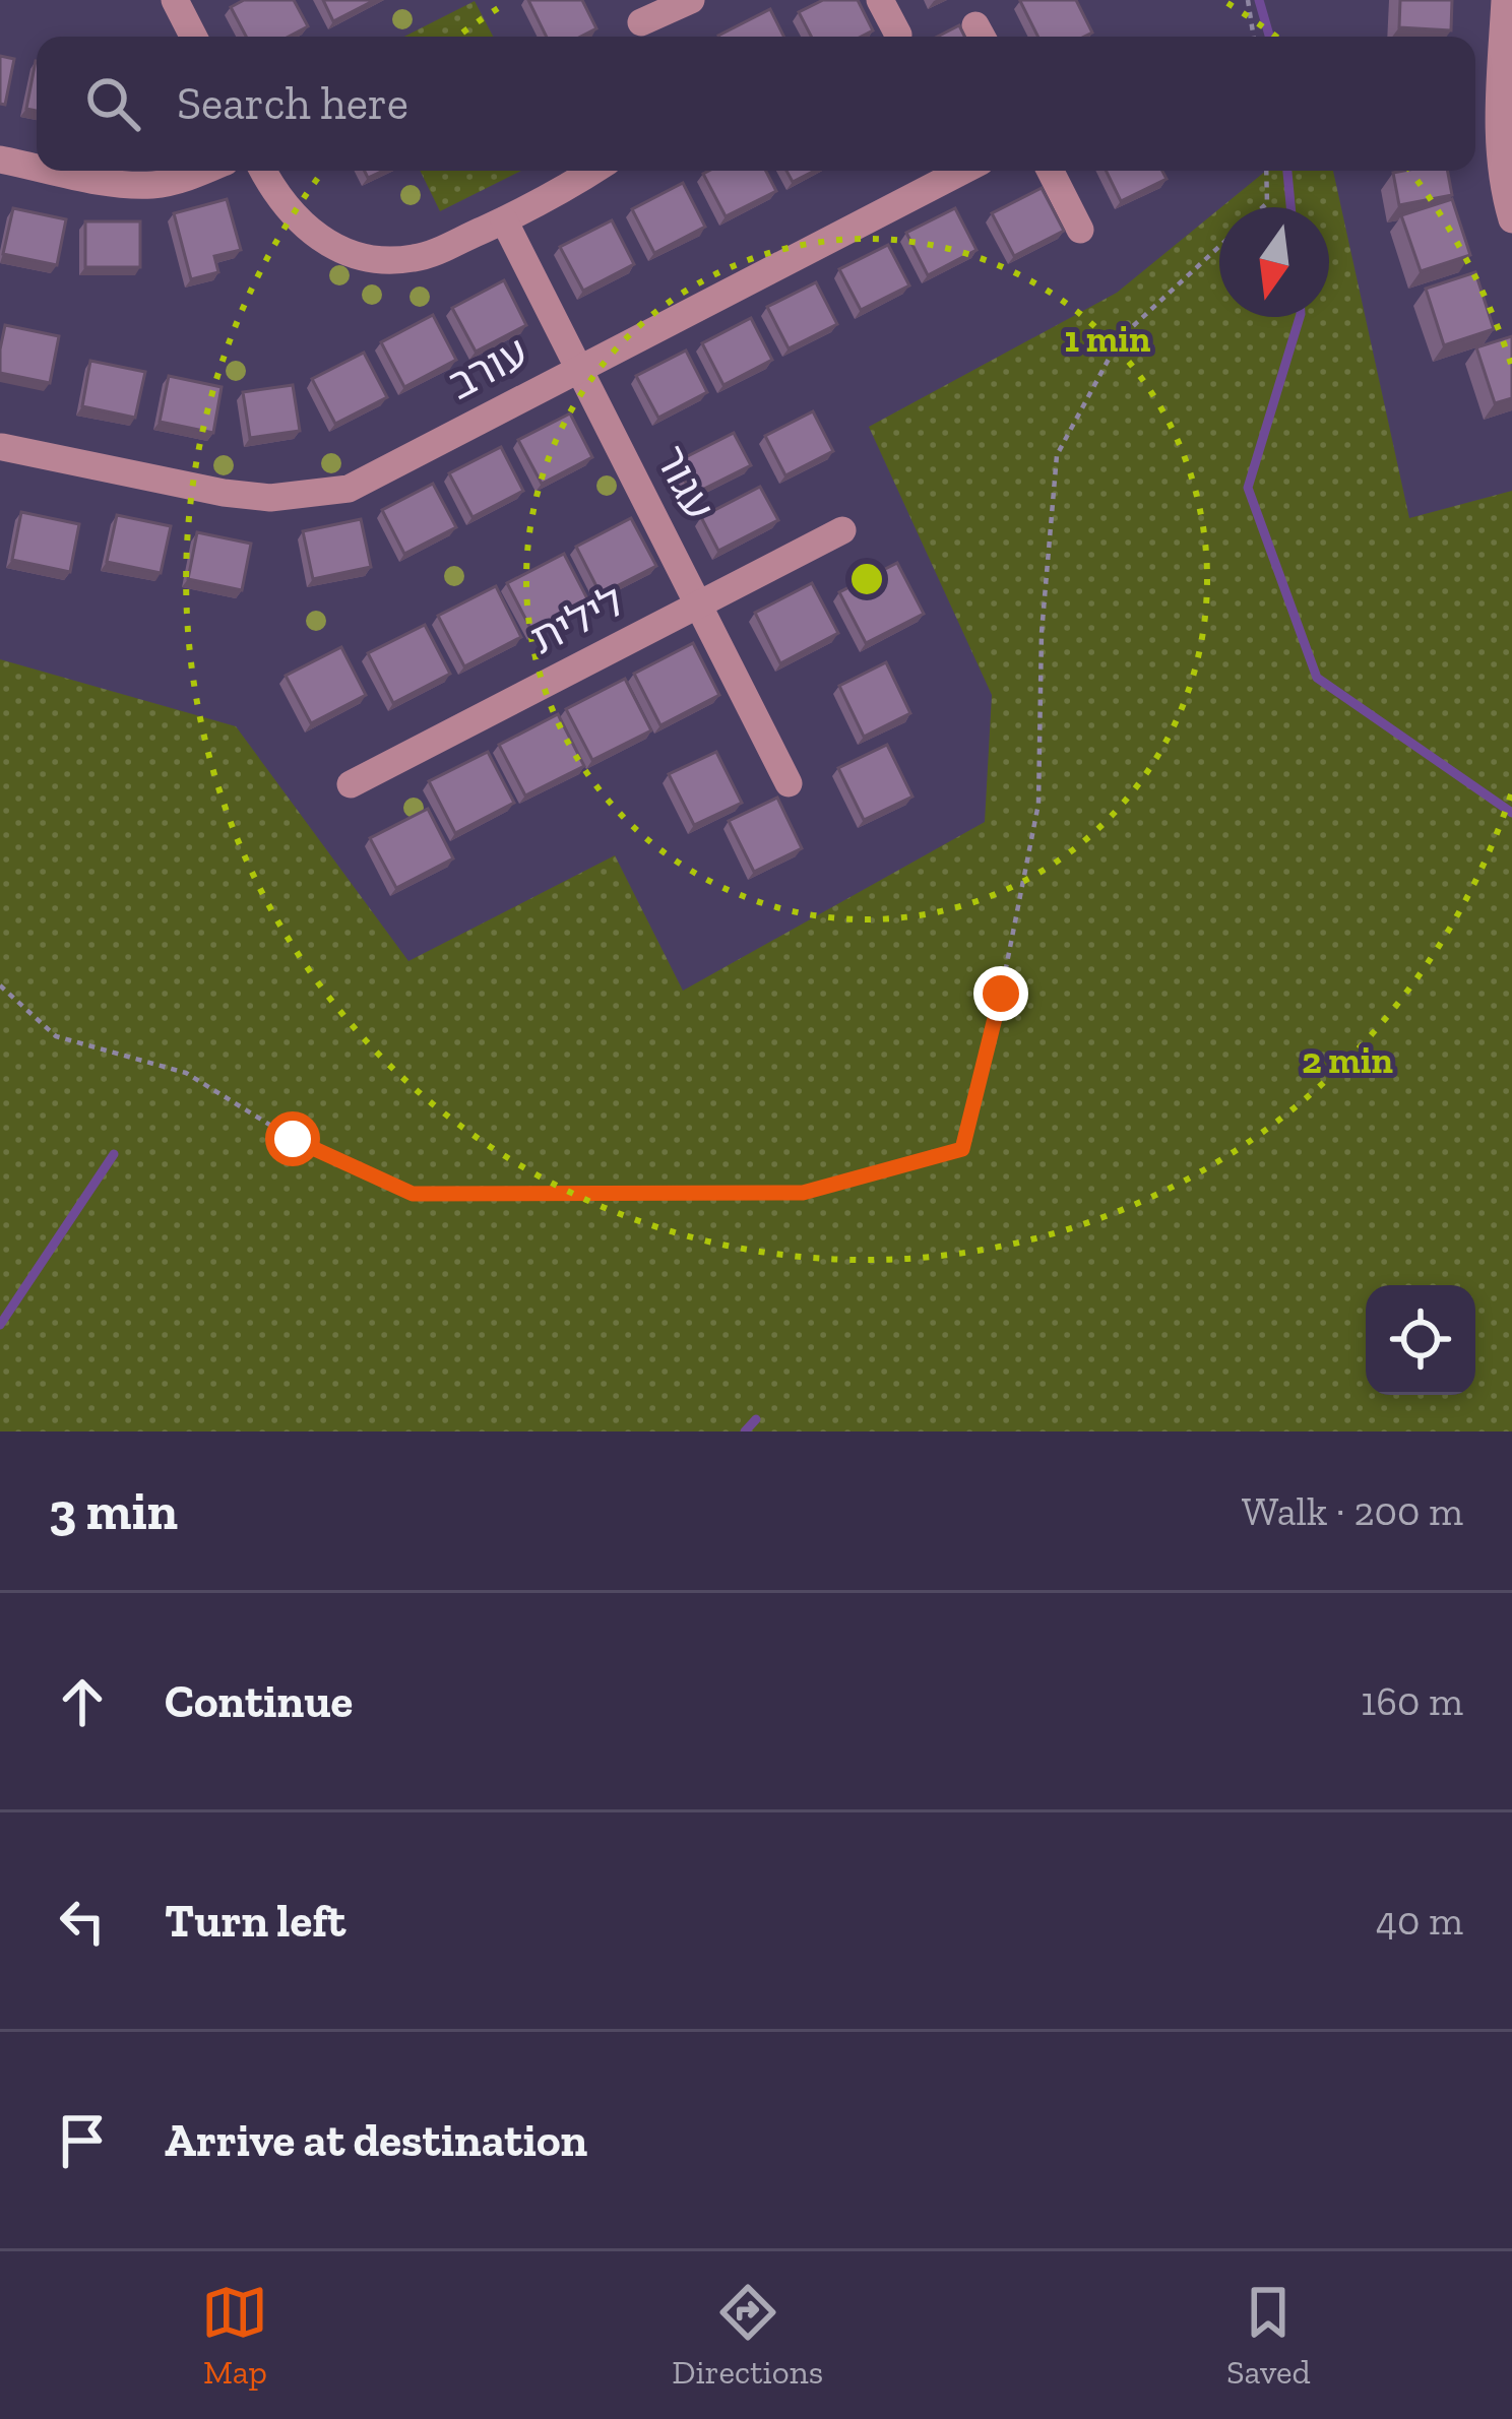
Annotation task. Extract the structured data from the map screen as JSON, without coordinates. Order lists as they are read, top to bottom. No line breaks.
{"streets":{"street":["עורב","עגור","לילית"]},"crossings":[["עורב","עגור"],["עגור","לילית"]],"north":"bottom","page":{"search":"Search here","heading":["3 min","Walk · 200 m"],"list":[["Continue","160 m"],["Turn left","40 m"],"Arrive at destination"],"nav":["Map","Directions","Saved"]},"rings":["1 min","2 min"]}
